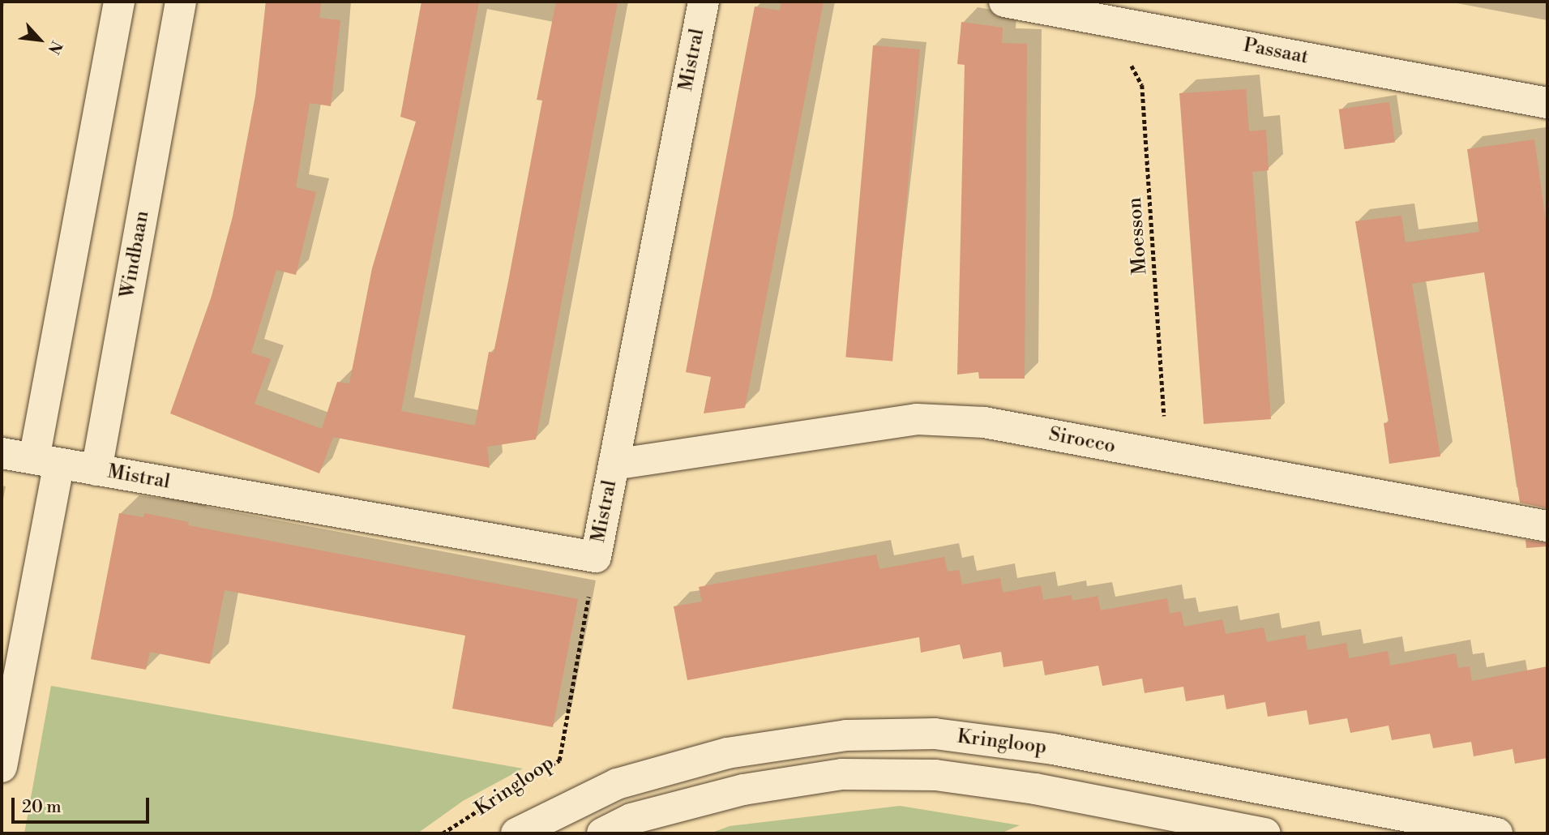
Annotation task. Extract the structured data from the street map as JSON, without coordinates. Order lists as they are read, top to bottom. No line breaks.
{"streets":{"street":["Passaat","Mistral","Windbaan","Sirocco","Kringloop"],"path":["Moesson"]},"crossings":[["Passaat","Moesson"],["Mistral","Windbaan"],["Mistral","Sirocco"],["Mistral","Kringloop"],["Moesson","Sirocco"]],"scale_bar":"20 m","north":"bottom right"}
